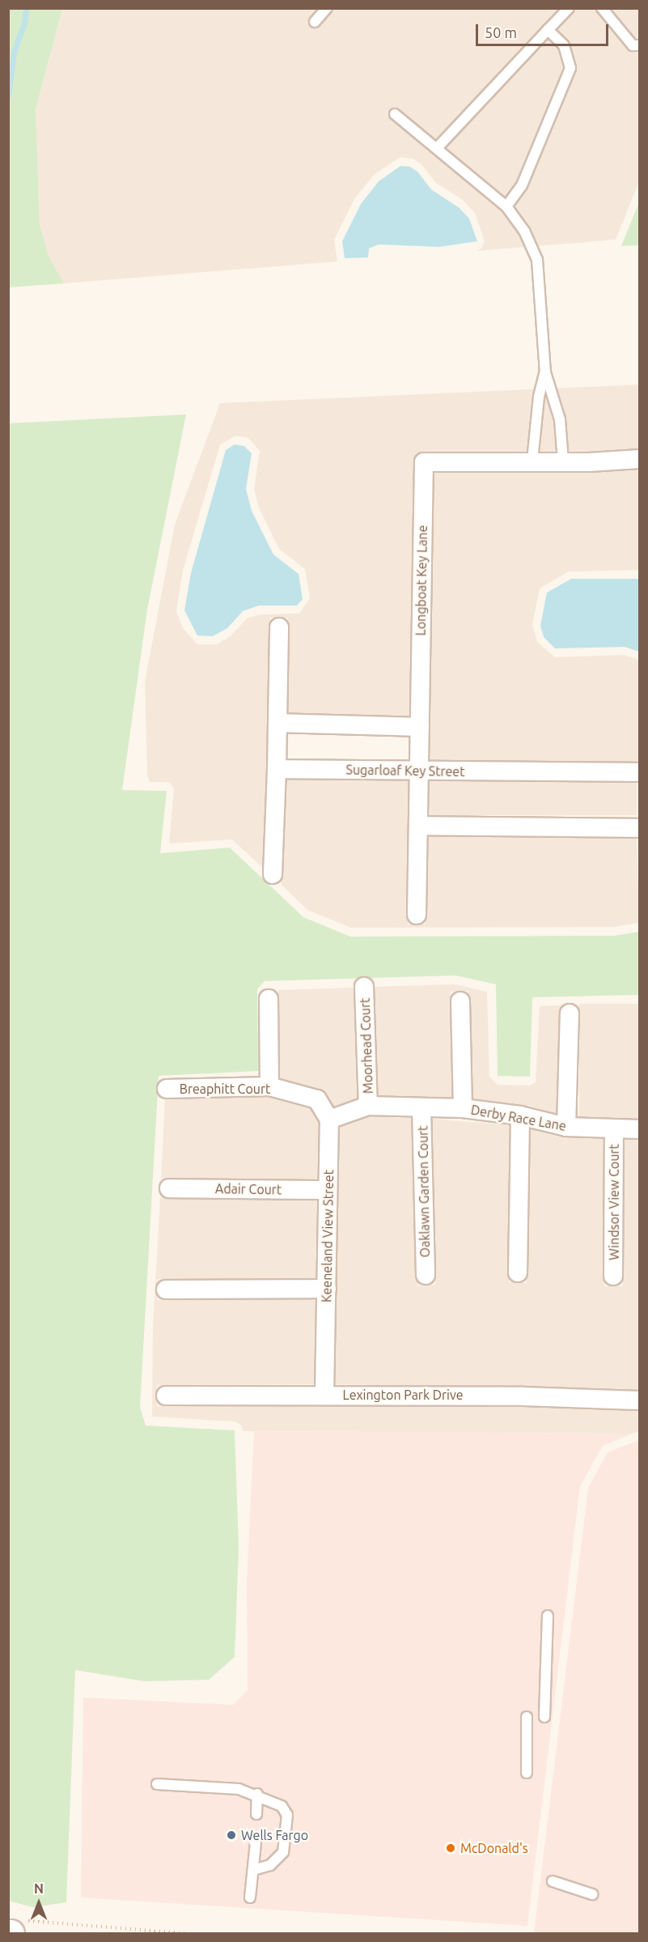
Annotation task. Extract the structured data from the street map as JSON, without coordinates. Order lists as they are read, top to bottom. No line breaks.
{"streets":{"street":["Longboat Key Lane","Sugarloaf Key Street","Moorhead Court","Breaphitt Court","Derby Race Lane","Adair Court","Oaklawn Garden Court","Windsor View Court","Keeneland View Street","Lexington Park Drive"]},"crossings":[["Longboat Key Lane","Sugarloaf Key Street"],["Moorhead Court","Derby Race Lane"],["Breaphitt Court","Keeneland View Street"],["Derby Race Lane","Oaklawn Garden Court"],["Derby Race Lane","Windsor View Court"],["Adair Court","Keeneland View Street"],["Keeneland View Street","Lexington Park Drive"]],"places":["Wells Fargo","McDonald's"],"scale_bar":"50 m","north":"top"}
